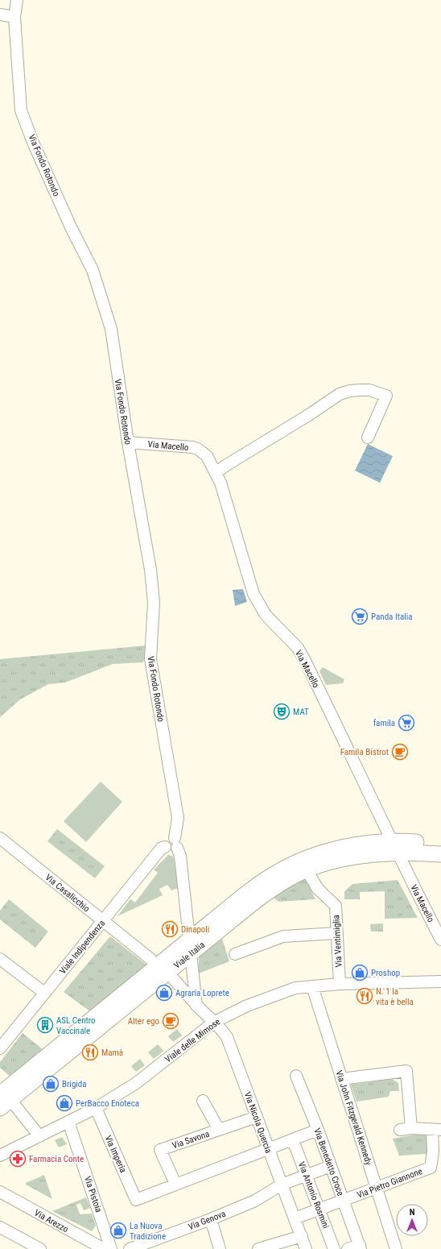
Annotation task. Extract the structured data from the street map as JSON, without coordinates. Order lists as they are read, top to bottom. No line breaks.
{"streets":{"main road":["Viale Italia"],"street":["Via Fondo Rotondo","Via Macello","Via Casalicchio","Via Ventimiglia","Viale Indipendenza","Viale delle Mimose","Via John Fitzgerald Kennedy","Via Nicola Quercia","Via Savona","Via Imperia","Via Benedetto Croce","Via Pietro Giannone","Via Pistoia","Via Antonio Rosmini","Via Genova","Via Arezzo"]},"crossings":[["Via Fondo Rotondo","Via Macello"],["Via Fondo Rotondo","Viale Indipendenza"],["Via Macello","Viale Italia"],["Via Casalicchio","Viale Indipendenza"],["Via Casalicchio","Viale Italia"],["Via Casalicchio","Via Nicola Quercia"],["Via Ventimiglia","Viale Italia"],["Via Ventimiglia","Viale delle Mimose"],["Viale Italia","Via Nicola Quercia"],["Viale delle Mimose","Via John Fitzgerald Kennedy"],["Viale delle Mimose","Via Nicola Quercia"],["Viale delle Mimose","Via Imperia"],["Viale delle Mimose","Via Pistoia"],["Via John Fitzgerald Kennedy","Via Pietro Giannone"],["Via Nicola Quercia","Via Savona"],["Via Nicola Quercia","Via Pietro Giannone"],["Via Nicola Quercia","Via Genova"],["Via Savona","Via Imperia"],["Via Benedetto Croce","Via Pietro Giannone"],["Via Benedetto Croce","Via Genova"],["Via Pietro Giannone","Via Antonio Rosmini"],["Via Antonio Rosmini","Via Genova"]],"places":{"supermarket":["Panda Italia","famila"],"theatre":["MAT"],"cafe":["Famila Bistrot","Alter ego"],"restaurant":["Dinapoli","N. 1 la vita è bella","Mamà"],"shop":["Proshop","Agraria Loprete","Brigida","PerBacco Enoteca","La Nuova Tradizione"],"building":["ASL Centro Vaccinale"],"pharmacy":["Farmacia Conte"]},"north":"top"}
